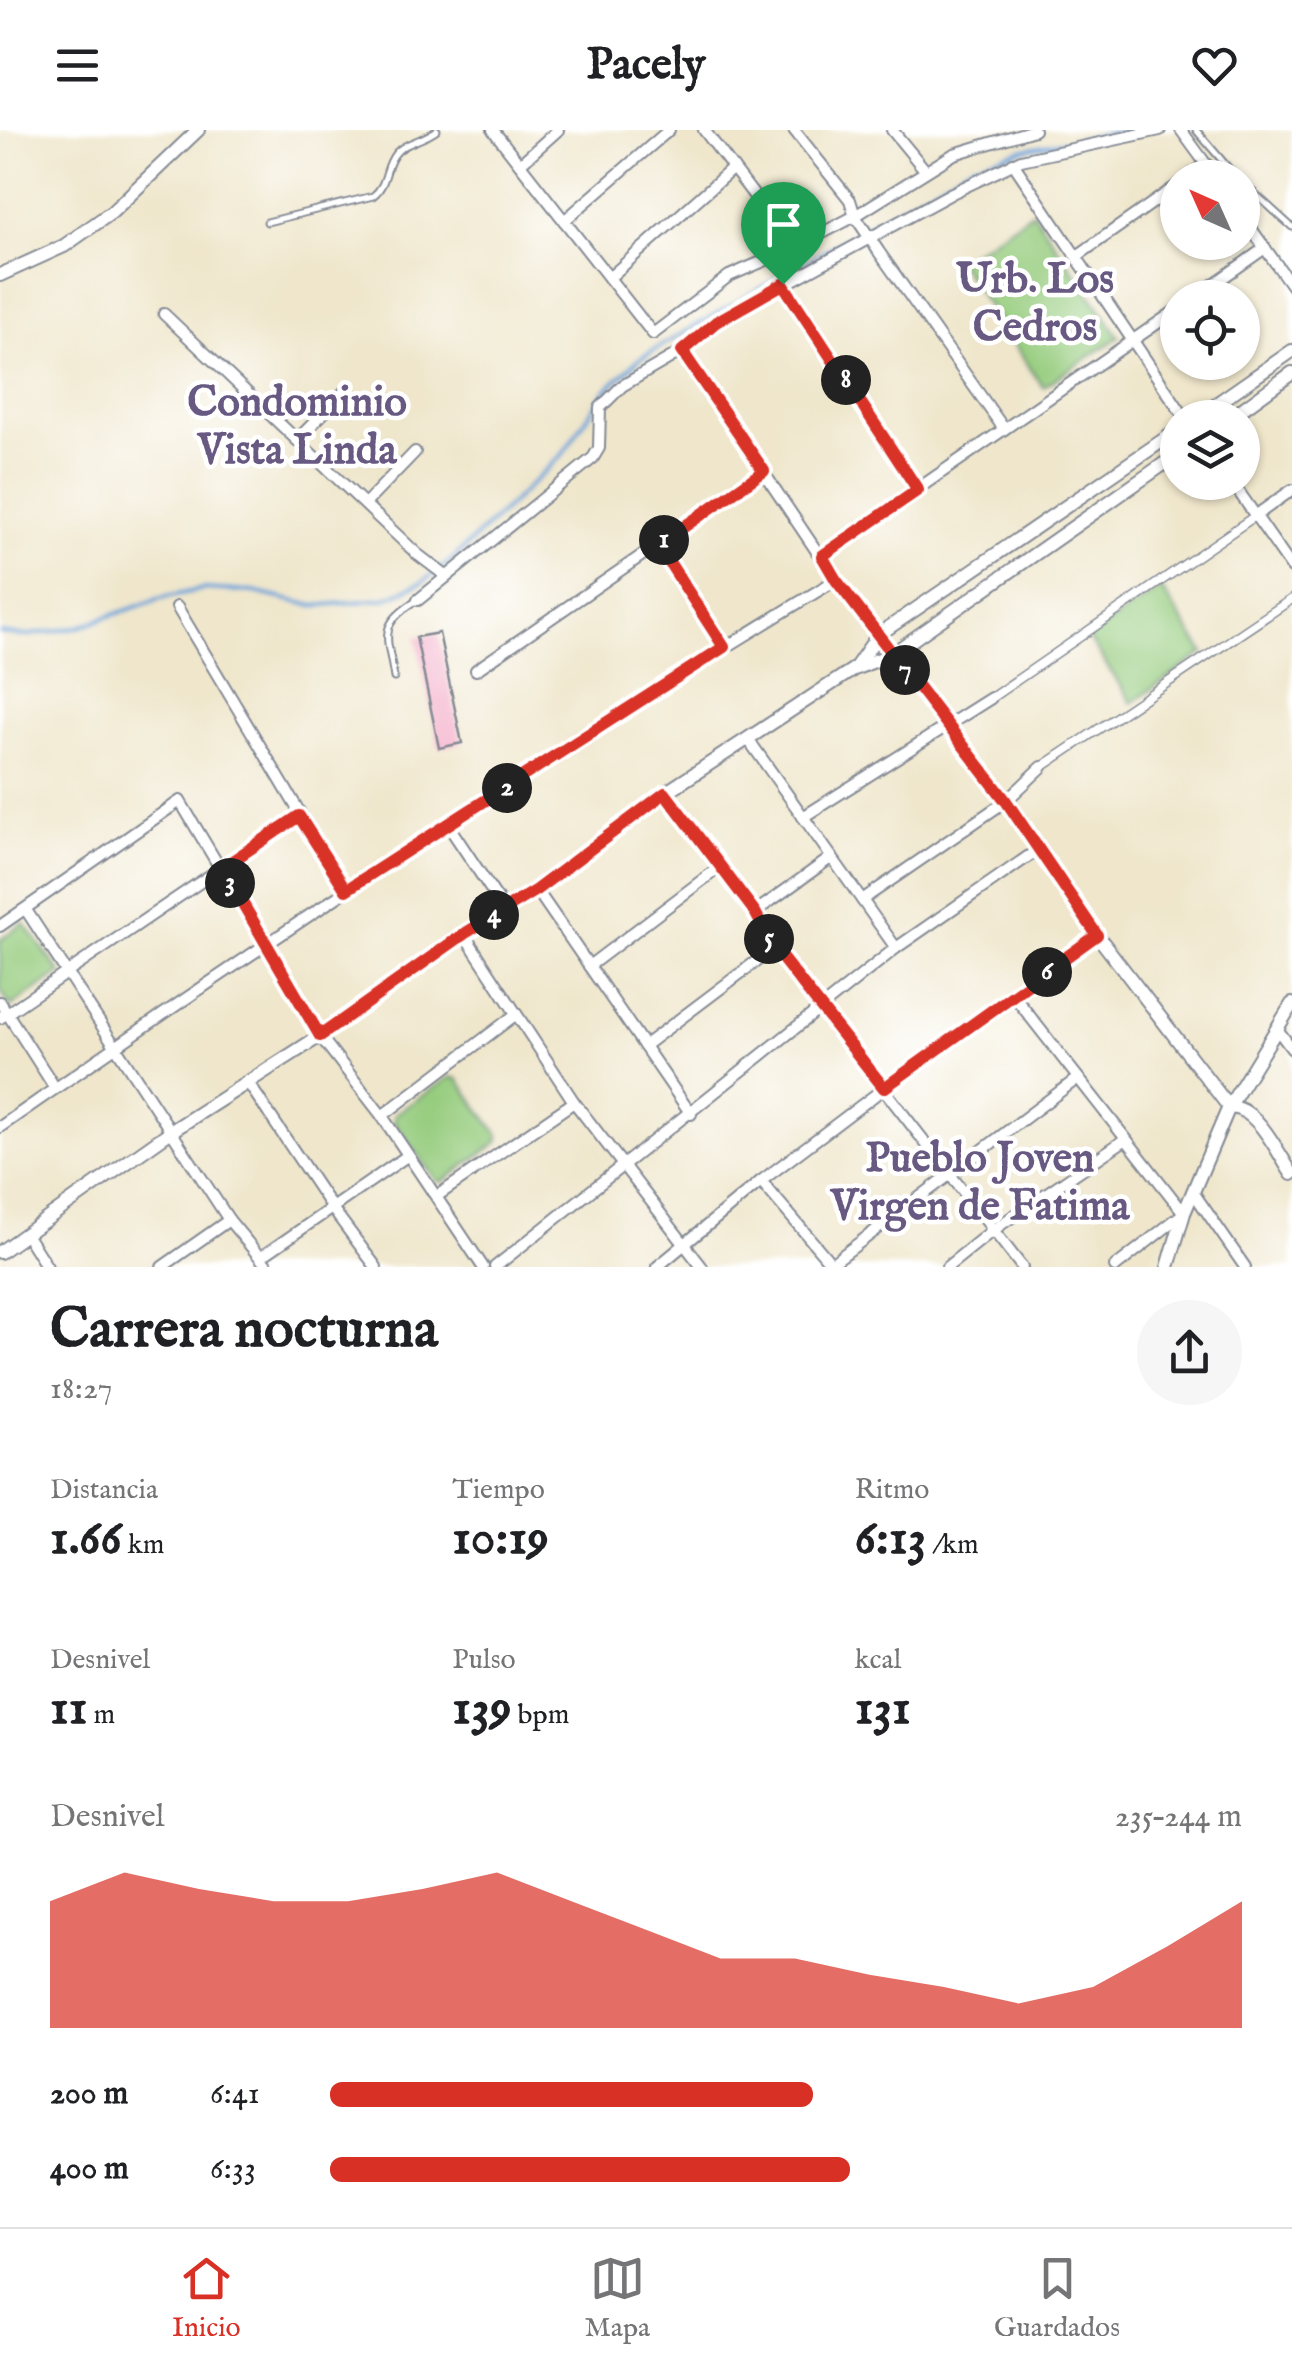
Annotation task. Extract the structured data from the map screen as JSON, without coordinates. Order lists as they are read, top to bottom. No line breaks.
{"districts":["Urb. Los Cedros","Condominio Vista Linda","Pueblo Joven Virgen de Fatima"],"north":"top left","page":{"header":"Pacely","pins":["8","1","7","2","3","4","5","6"],"heading":["Carrera nocturna","18:27"],"stats":[["Distancia","1.66 km"],["Tiempo","10:19"],["Ritmo","6:13 /km"],["Desnivel","11 m"],["Pulso","139 bpm"],["kcal","131"]],"chart":["Desnivel","235–244 m"],"list":[{"name":"200 m","note":"6:41"},{"name":"400 m","note":"6:33"}],"tabs":["Inicio","Mapa","Guardados"]}}
